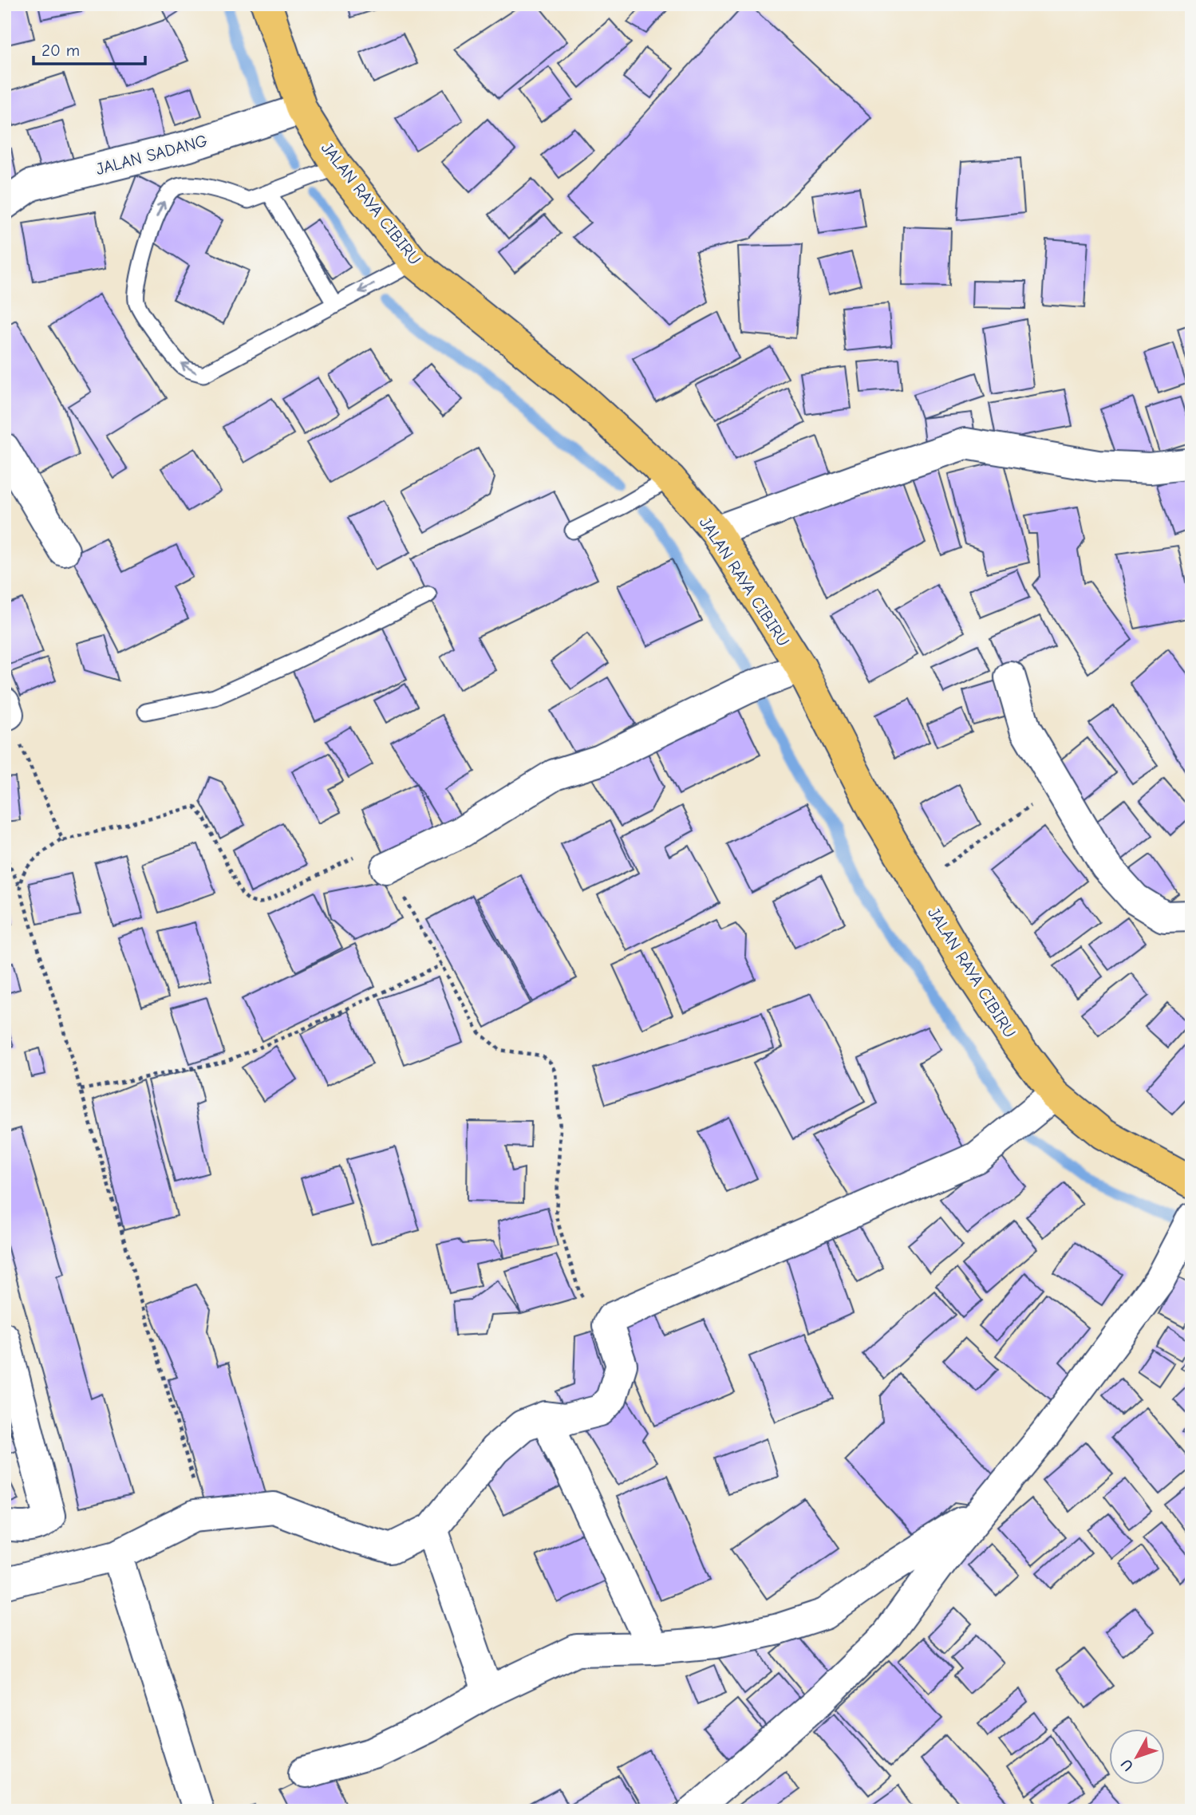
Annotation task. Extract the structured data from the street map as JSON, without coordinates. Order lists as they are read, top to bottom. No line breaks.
{"streets":{"highway":["JALAN RAYA CIBIRU"],"street":["JALAN SADANG"]},"crossings":[["JALAN SADANG","JALAN RAYA CIBIRU"]],"scale_bar":"20 m","north":"bottom left"}
